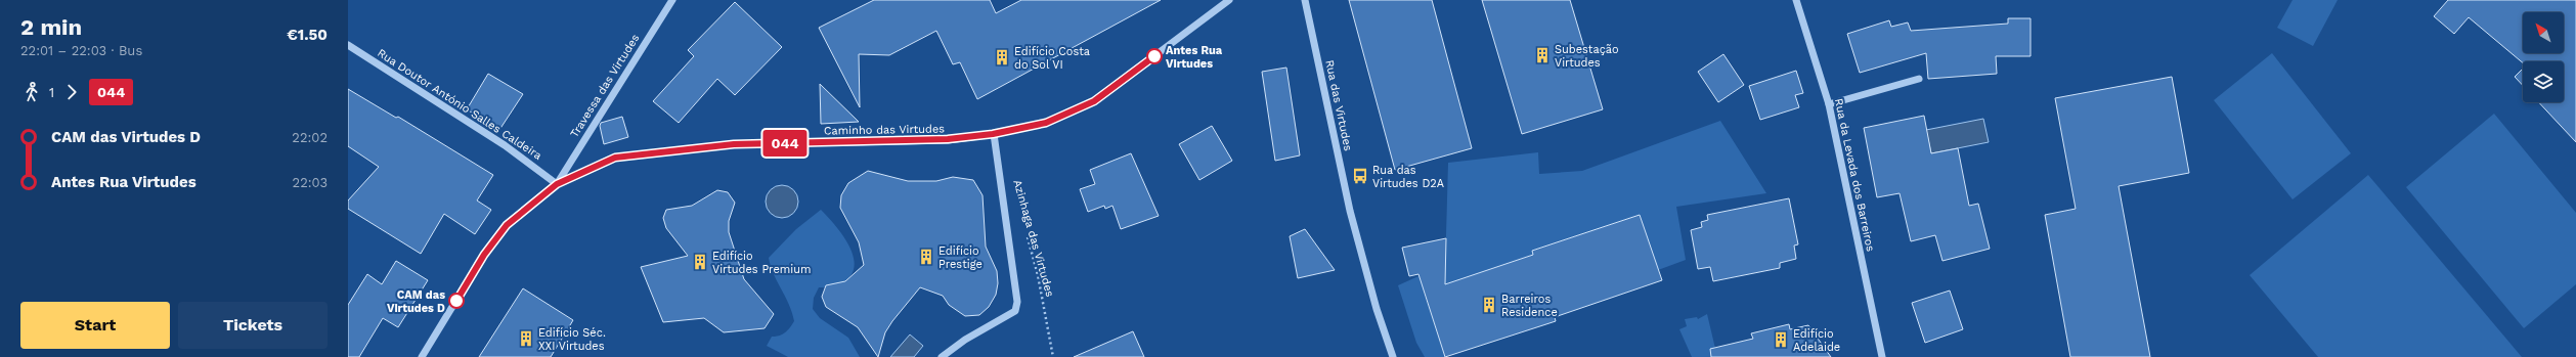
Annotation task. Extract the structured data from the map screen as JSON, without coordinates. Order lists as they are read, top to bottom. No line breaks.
{"streets":{"street":["Travessa das Virtudes","Rua Doutor António Salles Caldeira","Rua das Virtudes","Caminho das Virtudes","Rua da Levada dos Barreiros"],"path":["Azinhaga das Virtudes"]},"crossings":[["Travessa das Virtudes","Rua Doutor António Salles Caldeira"],["Travessa das Virtudes","Caminho das Virtudes"],["Rua Doutor António Salles Caldeira","Caminho das Virtudes"]],"places":{"building":["Subestação Virtudes","Edifício Costa do Sol VI","Edifício Prestige","Edifício Virtudes Premium","Barreiros Residence","Edifício Séc. XXI Virtudes","Edifício Adelaide"],"other":["Antes Rua Virtudes","CAM das Virtudes D"],"bus stop":["Rua das Virtudes D2A"]},"lines":["bus line 044"],"north":"top left","page":{"heading":["2 min","22:01 – 22:03 · Bus","€1.50"],"on_map":"044","legs":["1","044"],"list":[{"name":"CAM das Virtudes D","value":"22:02"},{"name":"Antes Rua Virtudes","value":"22:03"}],"buttons":["Start","Tickets"]}}
